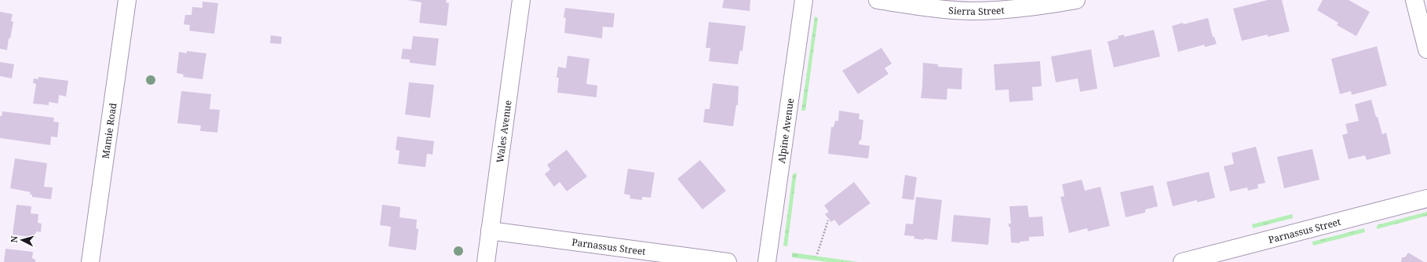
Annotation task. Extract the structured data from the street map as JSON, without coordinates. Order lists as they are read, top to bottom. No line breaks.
{"streets":{"street":["Sierra Street","Mamie Road","Wales Avenue","Alpine Avenue","Parnassus Street"]},"crossings":[["Wales Avenue","Parnassus Street"]],"north":"left"}
